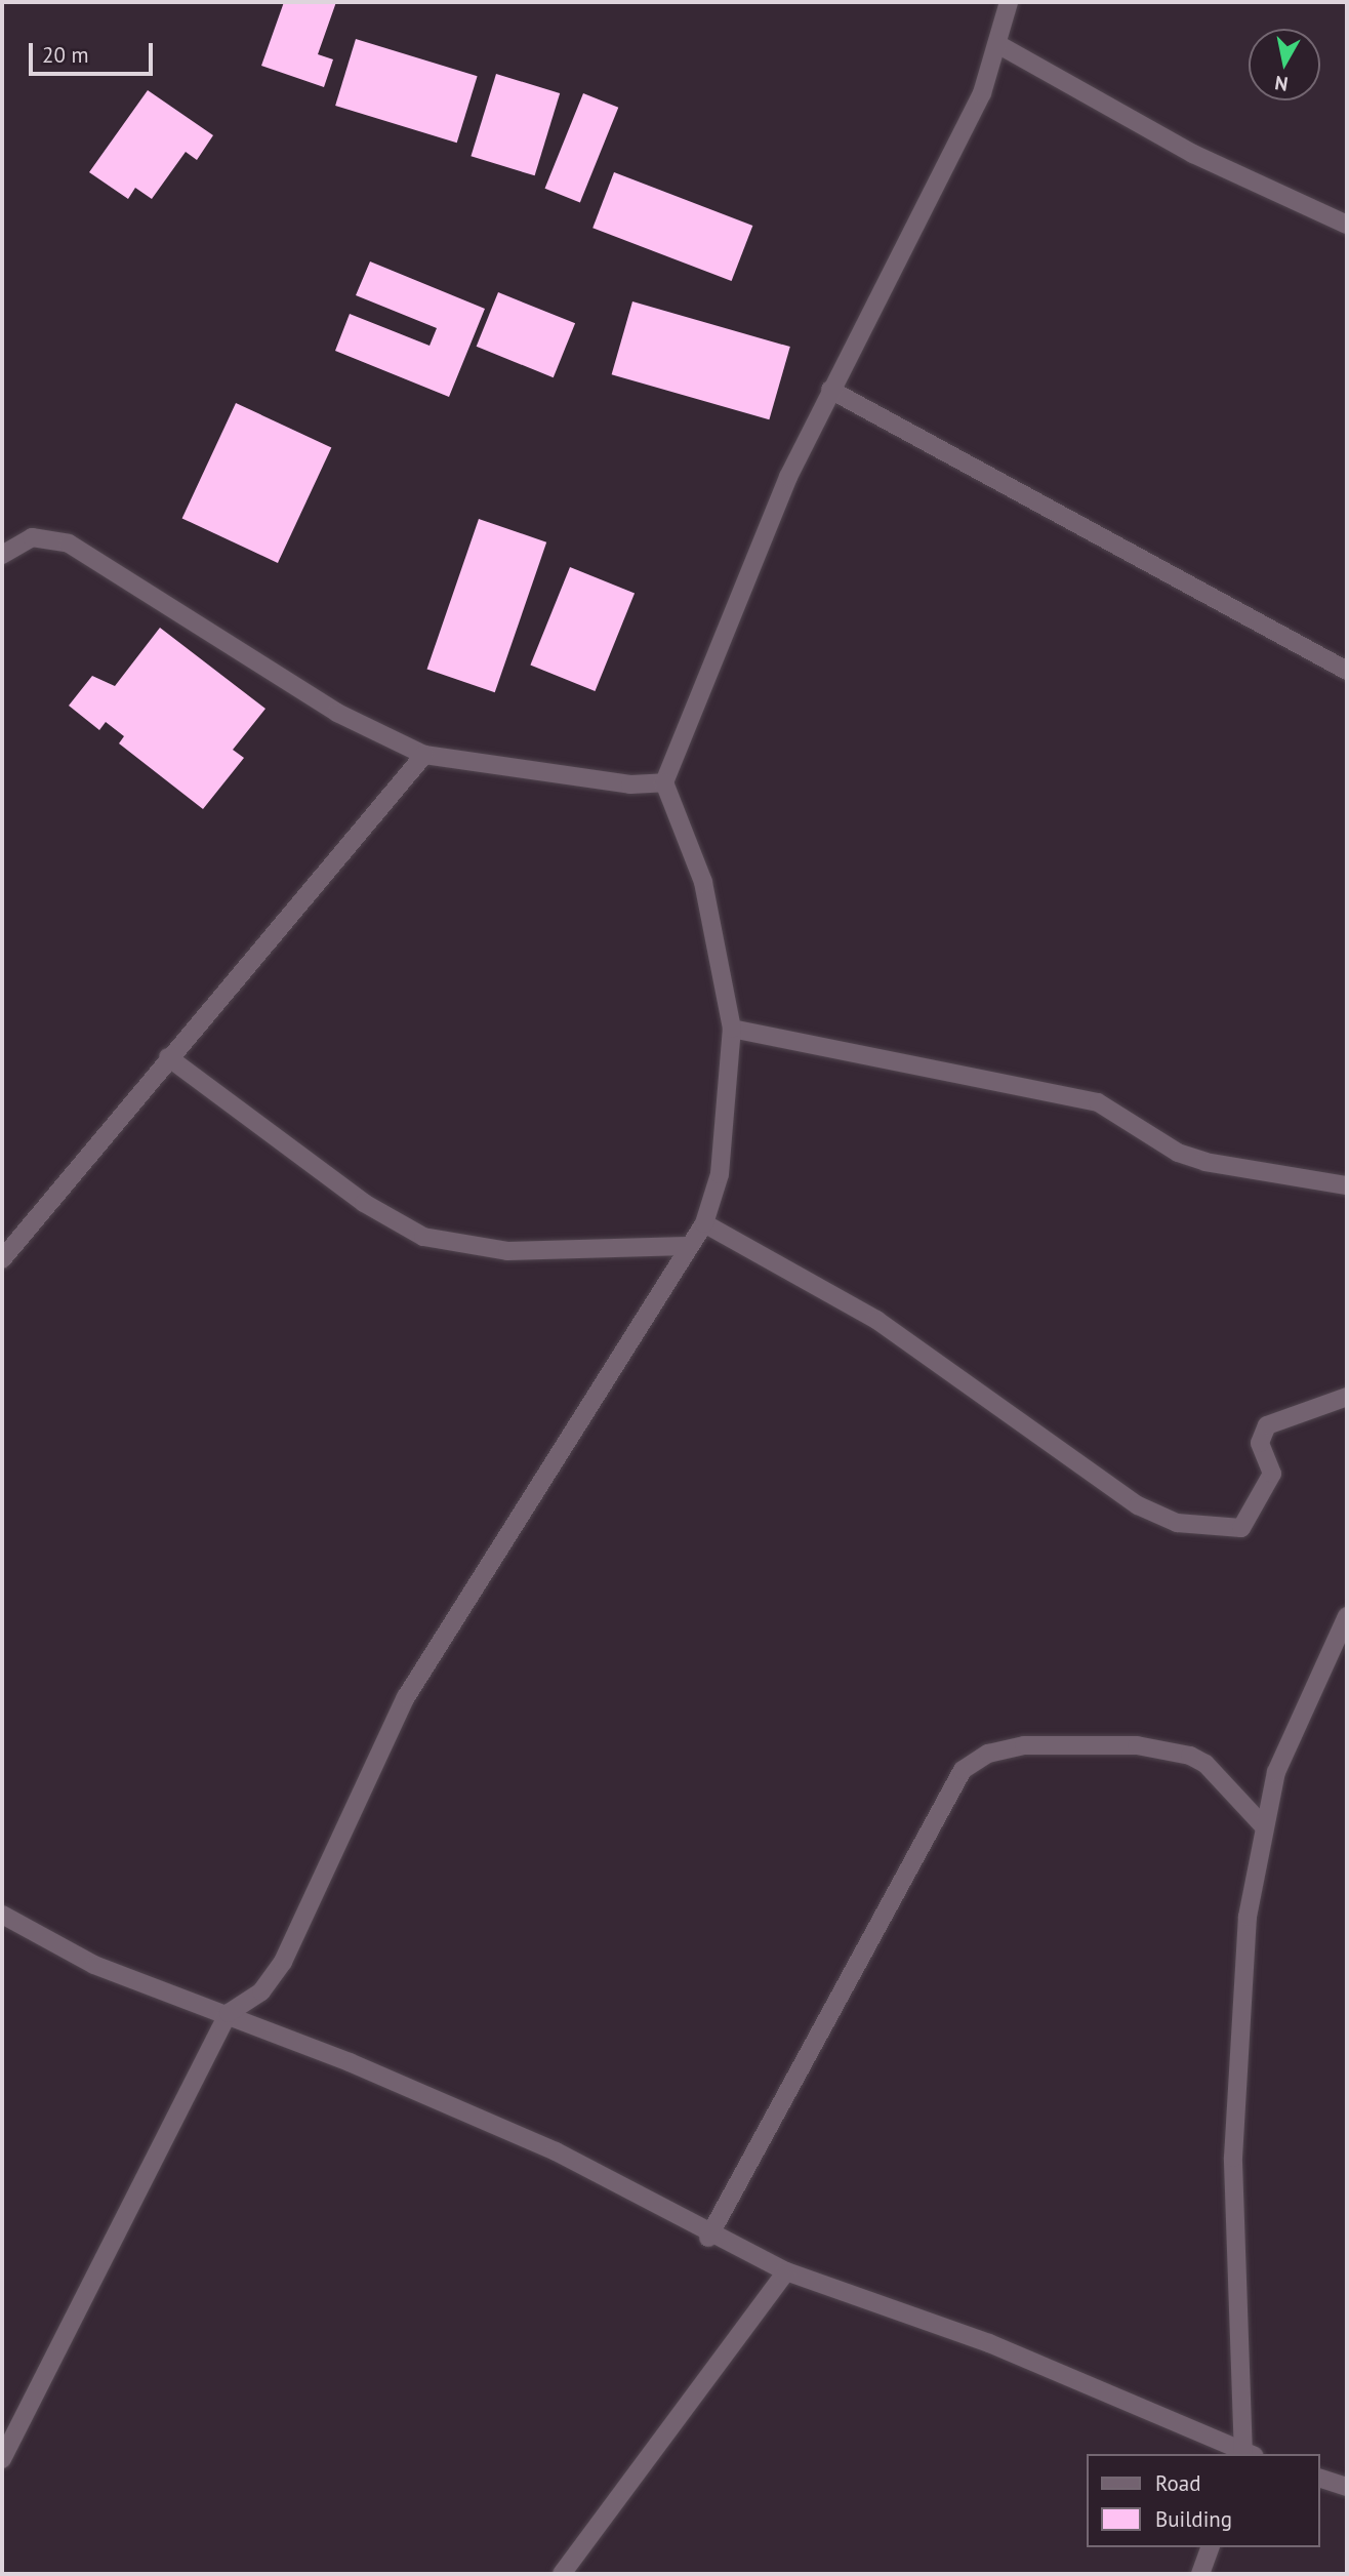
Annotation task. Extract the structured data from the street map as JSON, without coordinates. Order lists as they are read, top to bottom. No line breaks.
{"legend":["Road","Building"],"scale_bar":"20 m","north":"bottom"}
